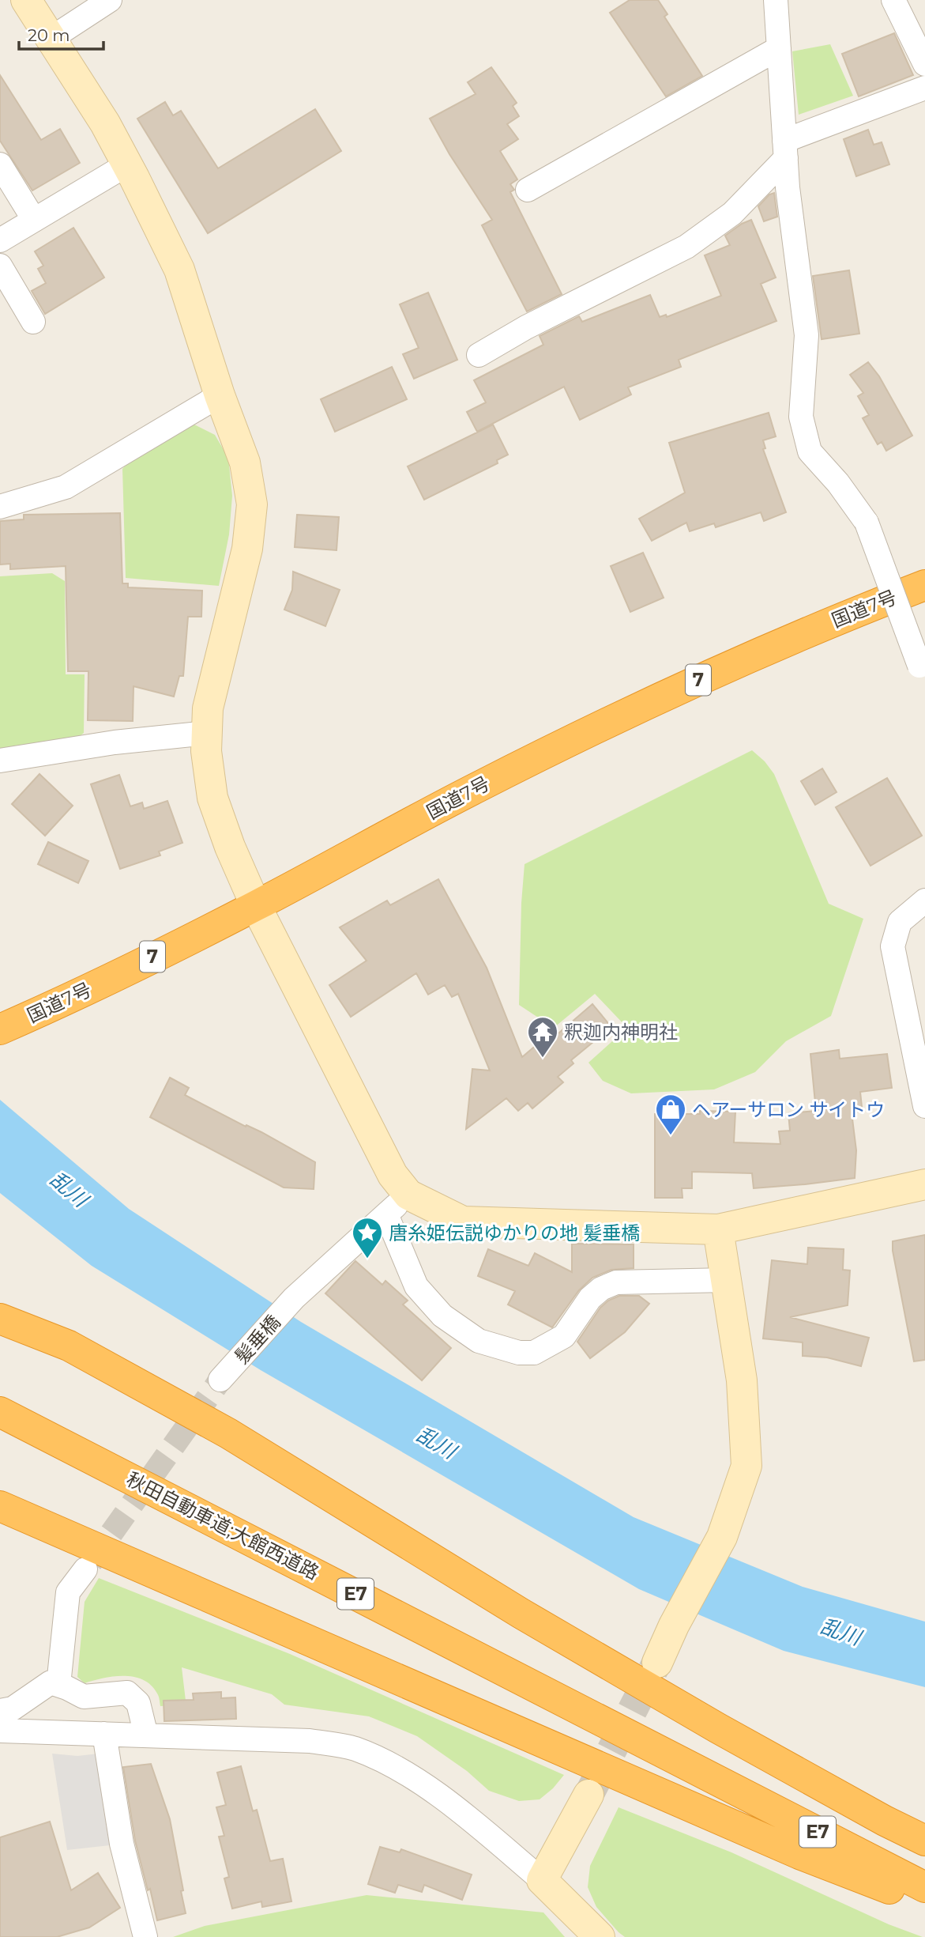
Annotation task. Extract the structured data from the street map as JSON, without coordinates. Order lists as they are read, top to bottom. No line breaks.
{"streets":{"highway":["国道7号","7","秋田自動車道;大館西道路","E7"],"street":["髪垂橋"]},"water":["乱川"],"places":{"temple":["釈迦内神明社"],"shop":["ヘアーサロン サイトウ"],"place":["唐糸姫伝説ゆかりの地 髪垂橋"]},"scale_bar":"20 m"}
